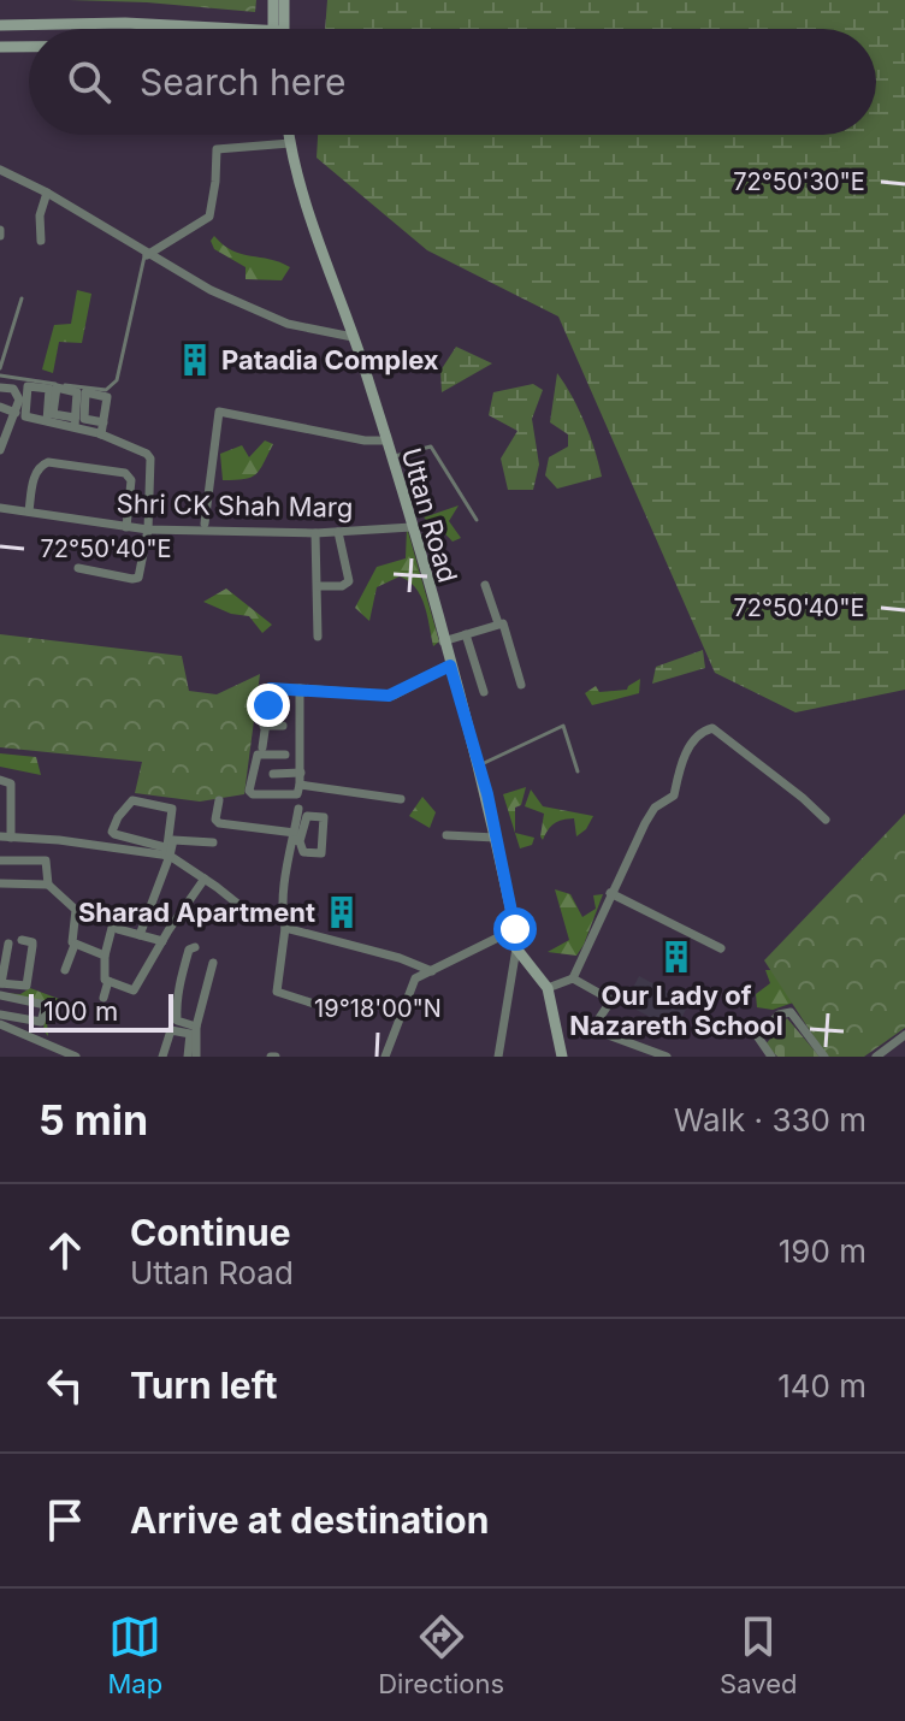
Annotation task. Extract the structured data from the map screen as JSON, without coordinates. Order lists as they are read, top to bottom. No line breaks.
{"streets":{"street":["Shri CK Shah Marg","Uttan Road"]},"crossings":[["Shri CK Shah Marg","Uttan Road"]],"places":{"building":["Patadia Complex","Sharad Apartment","Our Lady of Nazareth School"]},"scale_bar":"100 m","page":{"search":"Search here","scale":"100 m","heading":["5 min","Walk · 330 m"],"list":[["Continue","Uttan Road","190 m"],["Turn left","140 m"],"Arrive at destination"],"nav":["Map","Directions","Saved"]},"coordinates":["72°50'30\"E","72°50'40\"E","19°18'00\"N"]}
